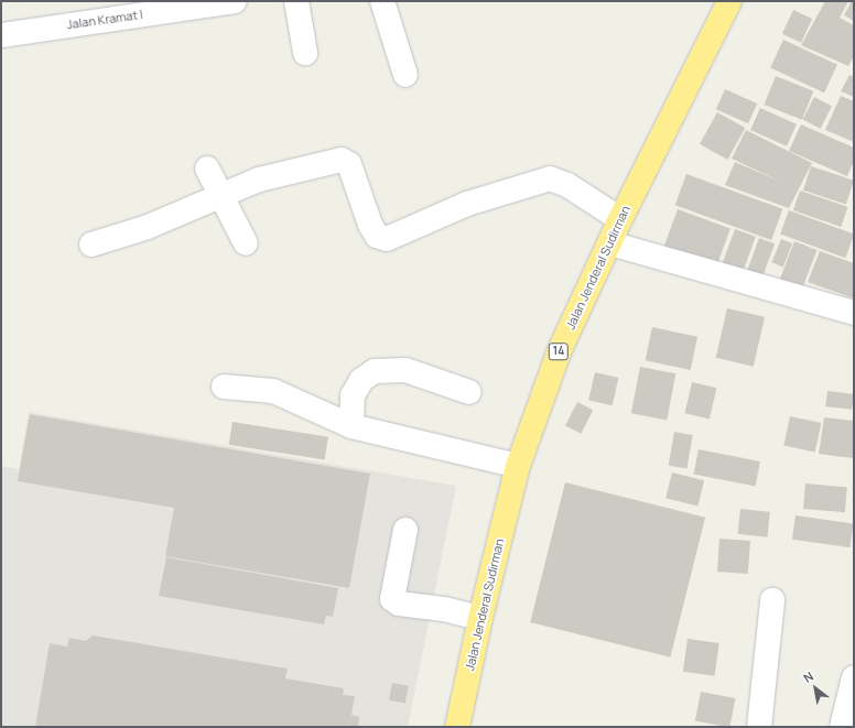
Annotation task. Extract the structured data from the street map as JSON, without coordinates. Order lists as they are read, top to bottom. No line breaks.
{"streets":{"highway":["Jalan Jenderal Sudirman","14"],"street":["Jalan Kramat I"]},"north":"top left"}
